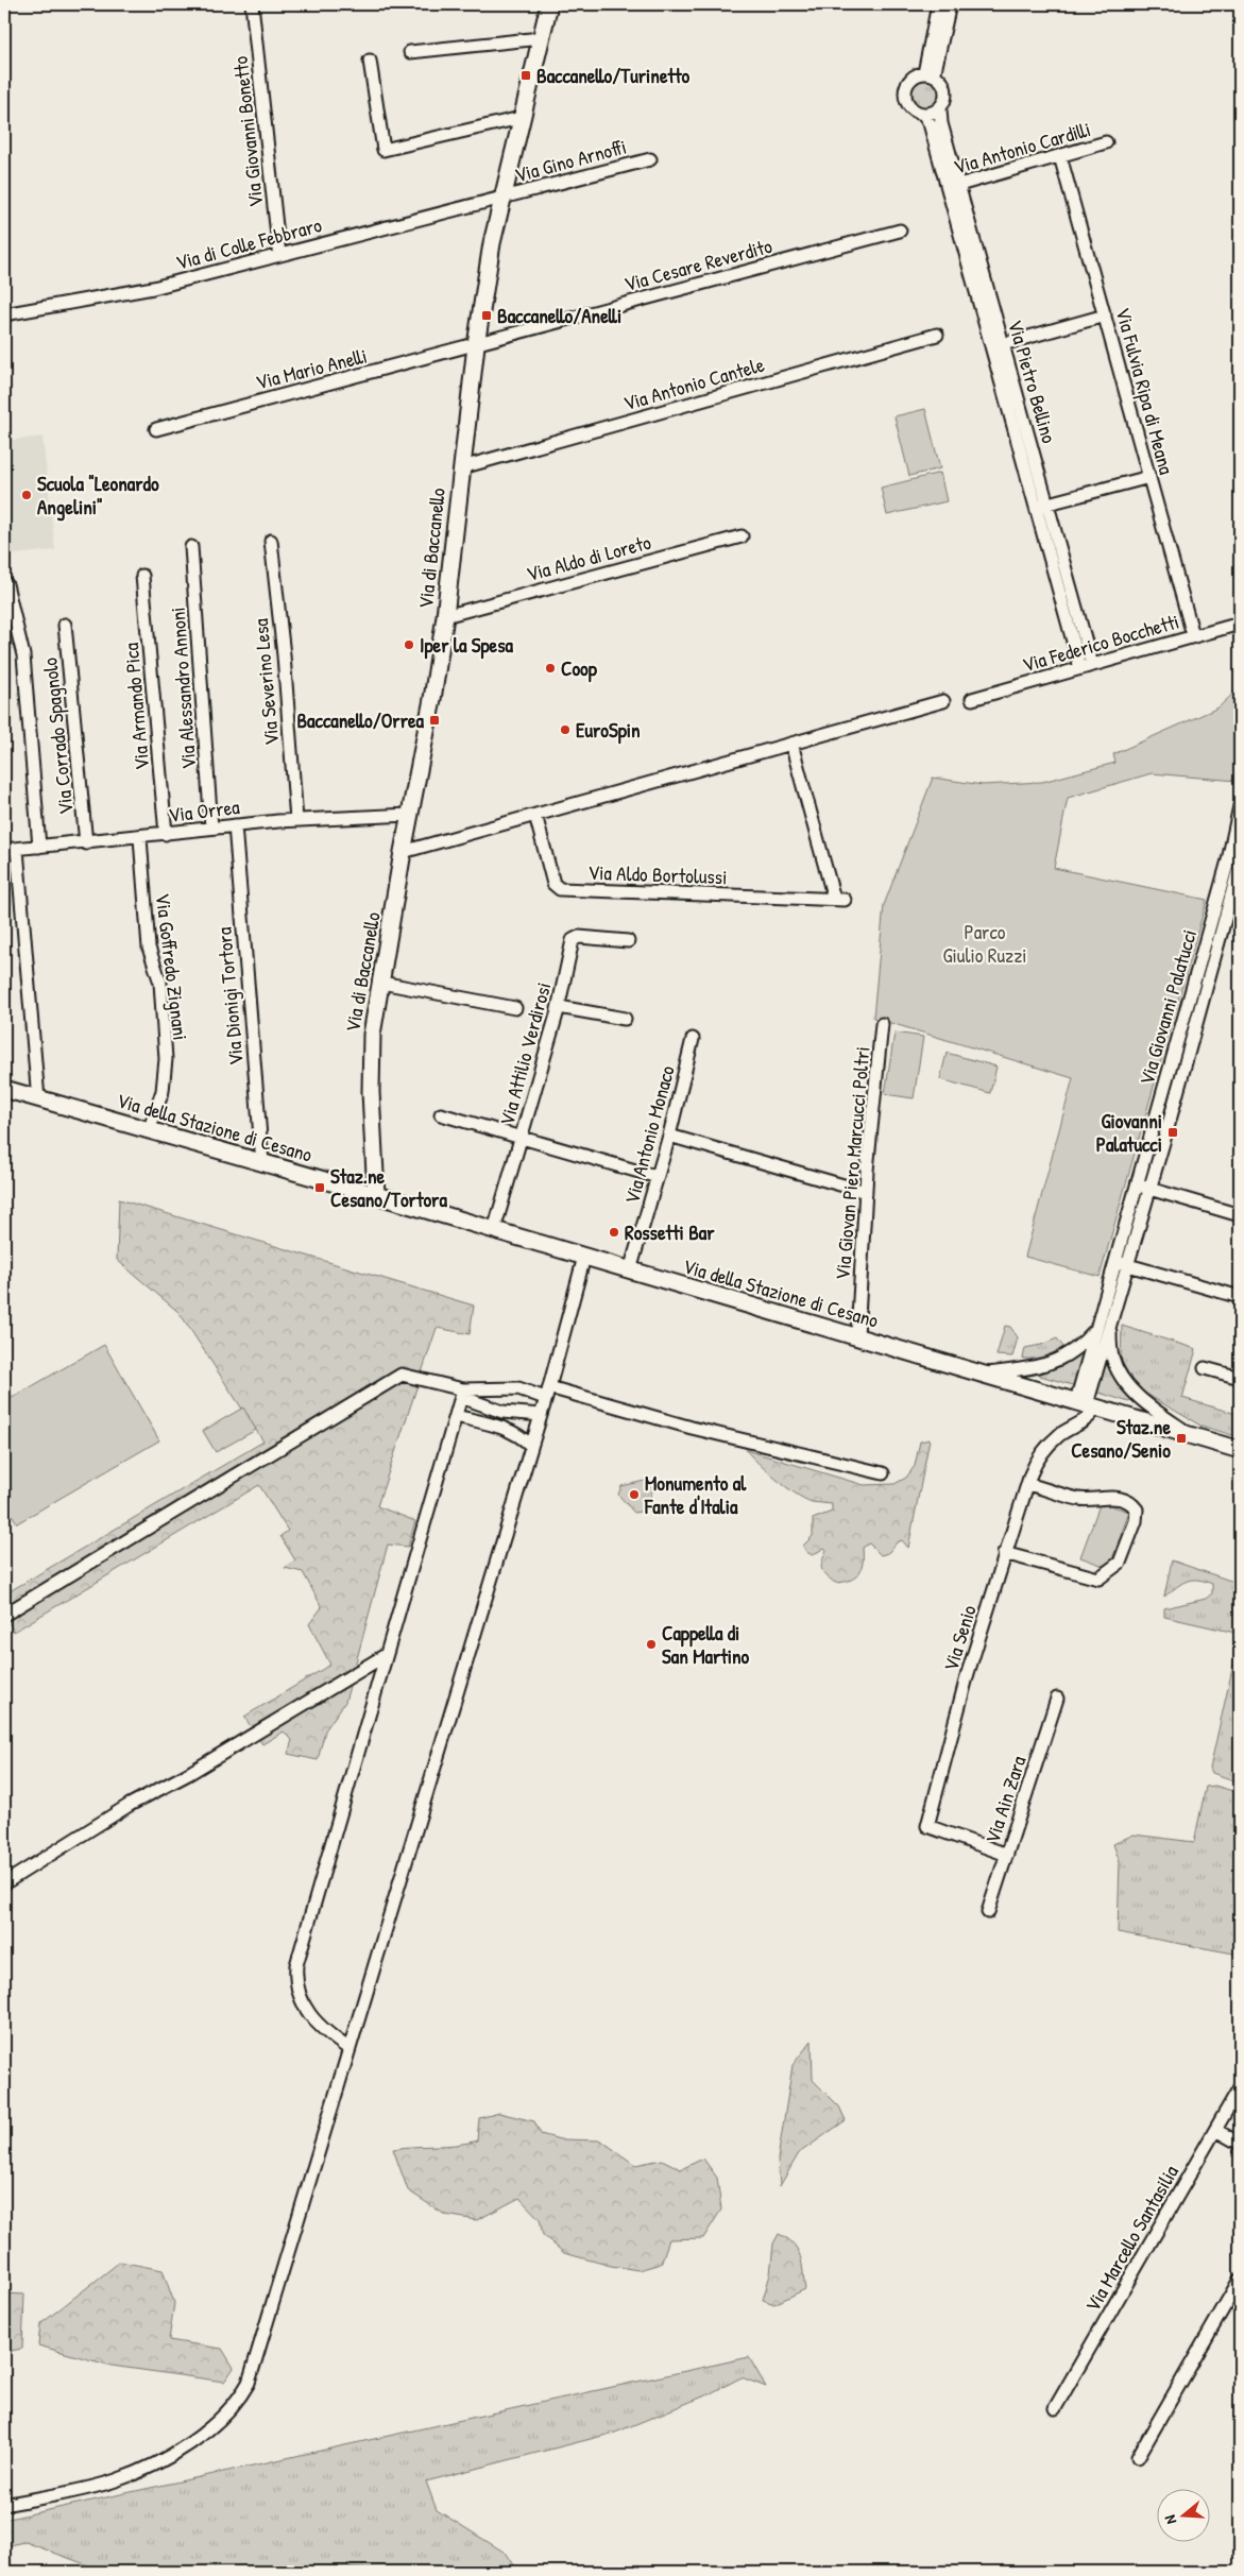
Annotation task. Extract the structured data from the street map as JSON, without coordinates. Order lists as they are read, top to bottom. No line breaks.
{"streets":{"street":["Via Giovanni Bonetto","Via Antonio Cardilli","Via Gino Arnoffi","Via di Colle Febbraro","Via Cesare Reverdito","Via Mario Anelli","Via Pietro Bellino","Via Antonio Cantele","Via Fulvia Ripa di Meana","Via di Baccanello","Via Aldo di Loreto","Via Federico Bocchetti","Via Severino Lesa","Via Alessandro Annoni","Via Armando Pica","Via Corrado Spagnolo","Via Orrea","Via Aldo Bortolussi","Via Goffredo Zignani","Via Dionigi Tortora","Via Giovanni Palatucci","Via Attilio Verdirosi","Via della Stazione di Cesano","Via Antonio Monaco","Via Giovan Piero Marcucci Poltri","Via Senio","Via Ain Zara","Via Marcello Santasilia"]},"crossings":[["Via Giovanni Bonetto","Via di Colle Febbraro"],["Via Antonio Cardilli","Via Pietro Bellino"],["Via Antonio Cardilli","Via Fulvia Ripa di Meana"],["Via Gino Arnoffi","Via di Colle Febbraro"],["Via Gino Arnoffi","Via di Baccanello"],["Via di Colle Febbraro","Via di Baccanello"],["Via Cesare Reverdito","Via Mario Anelli"],["Via Cesare Reverdito","Via di Baccanello"],["Via Mario Anelli","Via di Baccanello"],["Via Pietro Bellino","Via Federico Bocchetti"],["Via Antonio Cantele","Via di Baccanello"],["Via Fulvia Ripa di Meana","Via Federico Bocchetti"],["Via di Baccanello","Via Aldo di Loreto"],["Via di Baccanello","Via Orrea"],["Via di Baccanello","Via della Stazione di Cesano"],["Via Severino Lesa","Via Orrea"],["Via Alessandro Annoni","Via Orrea"],["Via Armando Pica","Via Orrea"],["Via Corrado Spagnolo","Via Orrea"],["Via Orrea","Via Goffredo Zignani"],["Via Orrea","Via Dionigi Tortora"],["Via Goffredo Zignani","Via della Stazione di Cesano"],["Via Dionigi Tortora","Via della Stazione di Cesano"],["Via Giovanni Palatucci","Via della Stazione di Cesano"],["Via Giovanni Palatucci","Via Senio"],["Via Attilio Verdirosi","Via della Stazione di Cesano"],["Via della Stazione di Cesano","Via Antonio Monaco"],["Via della Stazione di Cesano","Via Giovan Piero Marcucci Poltri"],["Via della Stazione di Cesano","Via Senio"],["Via Senio","Via Ain Zara"]],"parks":["Parco Giulio Ruzzi"],"places":{"transit":["Baccanello/Turinetto","Baccanello/Anelli","Baccanello/Orrea","Giovanni Palatucci","Staz.ne Cesano/Tortora","Staz.ne Cesano/Senio"],"other":["Scuola \"Leonardo Angelini\"","Iper la Spesa","Coop","EuroSpin","Rossetti Bar","Monumento al Fante d'Italia","Cappella di San Martino"]},"north":"left"}
